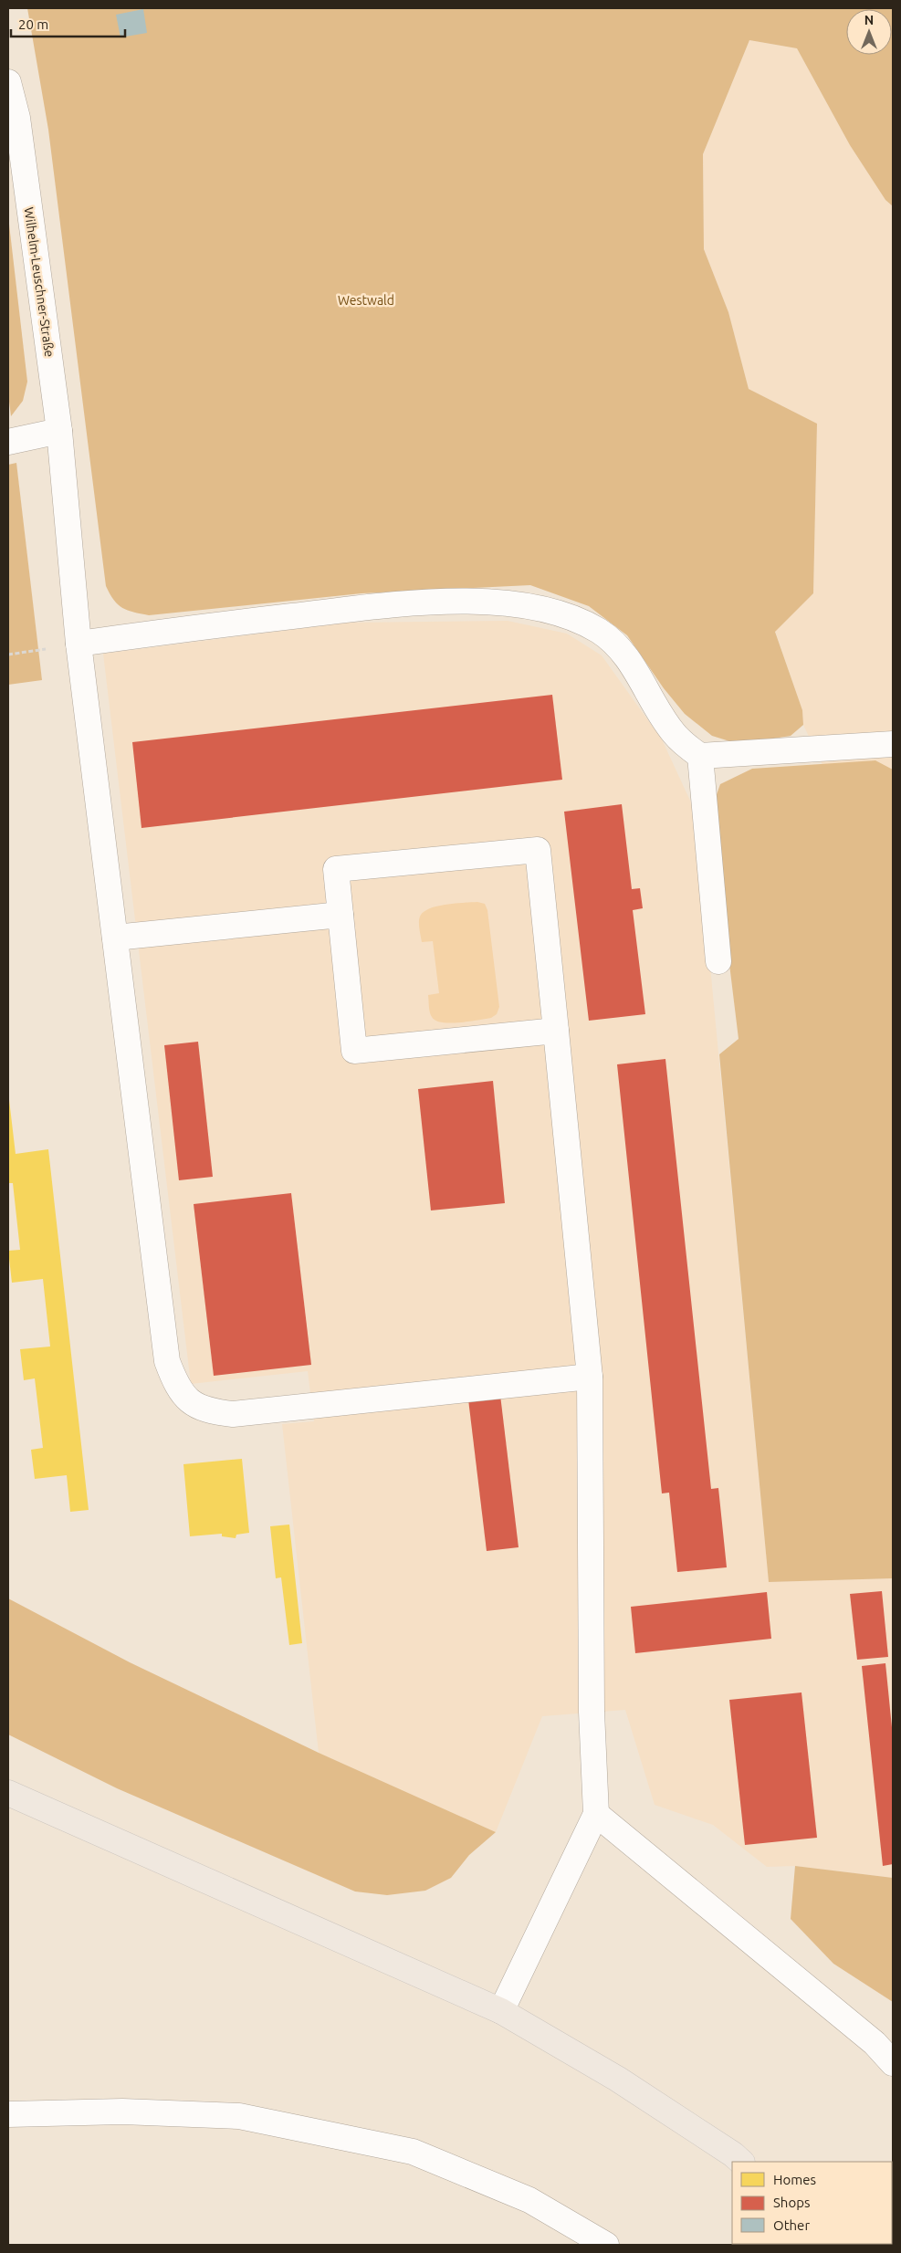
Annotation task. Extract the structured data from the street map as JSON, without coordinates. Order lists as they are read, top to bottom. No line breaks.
{"streets":{"street":["Wilhelm-Leuschner-Straße"]},"parks":["Westwald"],"legend":["Homes","Shops","Other"],"scale_bar":"20 m","north":"top"}
